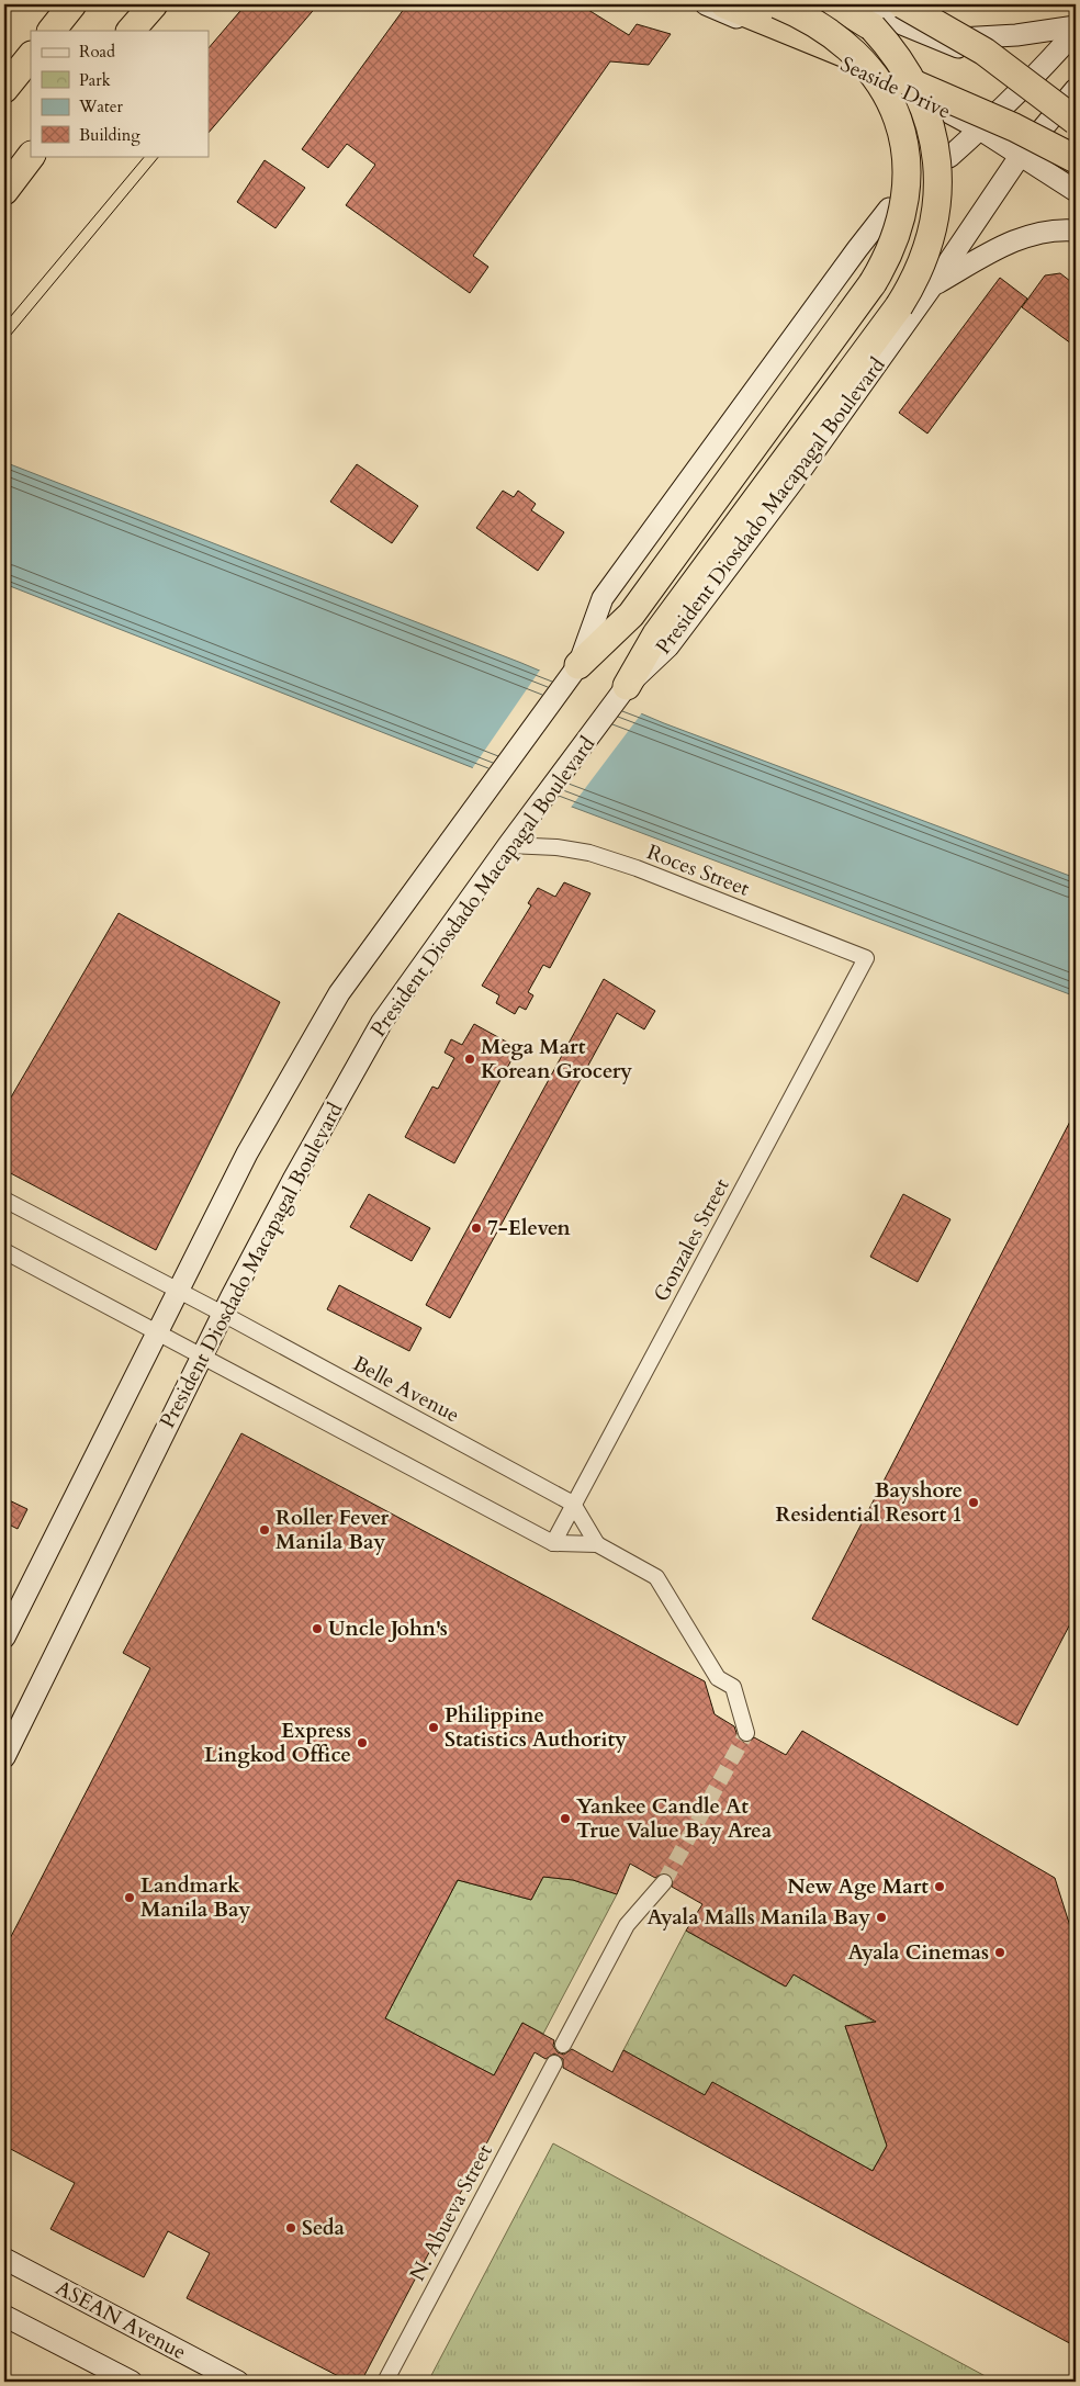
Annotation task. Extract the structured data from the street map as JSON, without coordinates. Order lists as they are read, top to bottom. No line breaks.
{"streets":{"main road":["Seaside Drive","President Diosdado Macapagal Boulevard","ASEAN Avenue"],"street":["Roces Street","Gonzales Street","Belle Avenue","N. Abueva Street"]},"crossings":[["Seaside Drive","President Diosdado Macapagal Boulevard"],["President Diosdado Macapagal Boulevard","Roces Street"],["President Diosdado Macapagal Boulevard","Belle Avenue"],["Roces Street","Gonzales Street"],["Gonzales Street","Belle Avenue"]],"places":["Mega Mart Korean Grocery","7-Eleven","Bayshore Residential Resort 1","Roller Fever Manila Bay","Uncle John's","Philippine Statistics Authority","Express Lingkod Office","Yankee Candle At True Value Bay Area","New Age Mart","Landmark Manila Bay","Ayala Malls Manila Bay","Ayala Cinemas","Seda"],"legend":["Road","Park","Water","Building"]}
